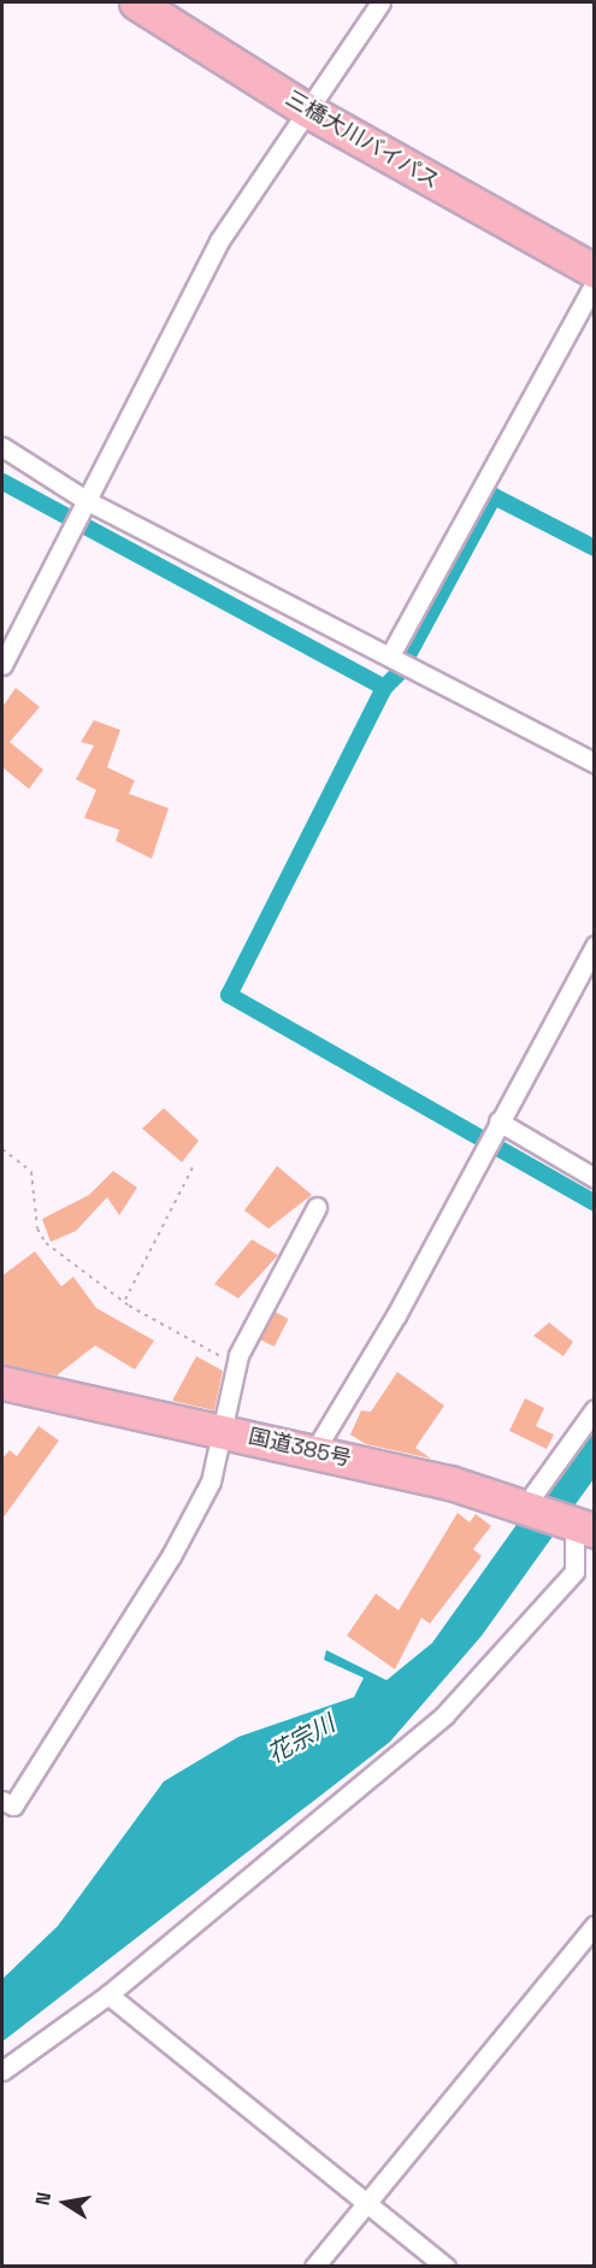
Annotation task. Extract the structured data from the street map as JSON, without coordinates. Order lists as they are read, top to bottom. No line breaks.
{"streets":{"highway":["三橋大川バイパス","国道385号"]},"water":["花宗川"],"north":"left"}
